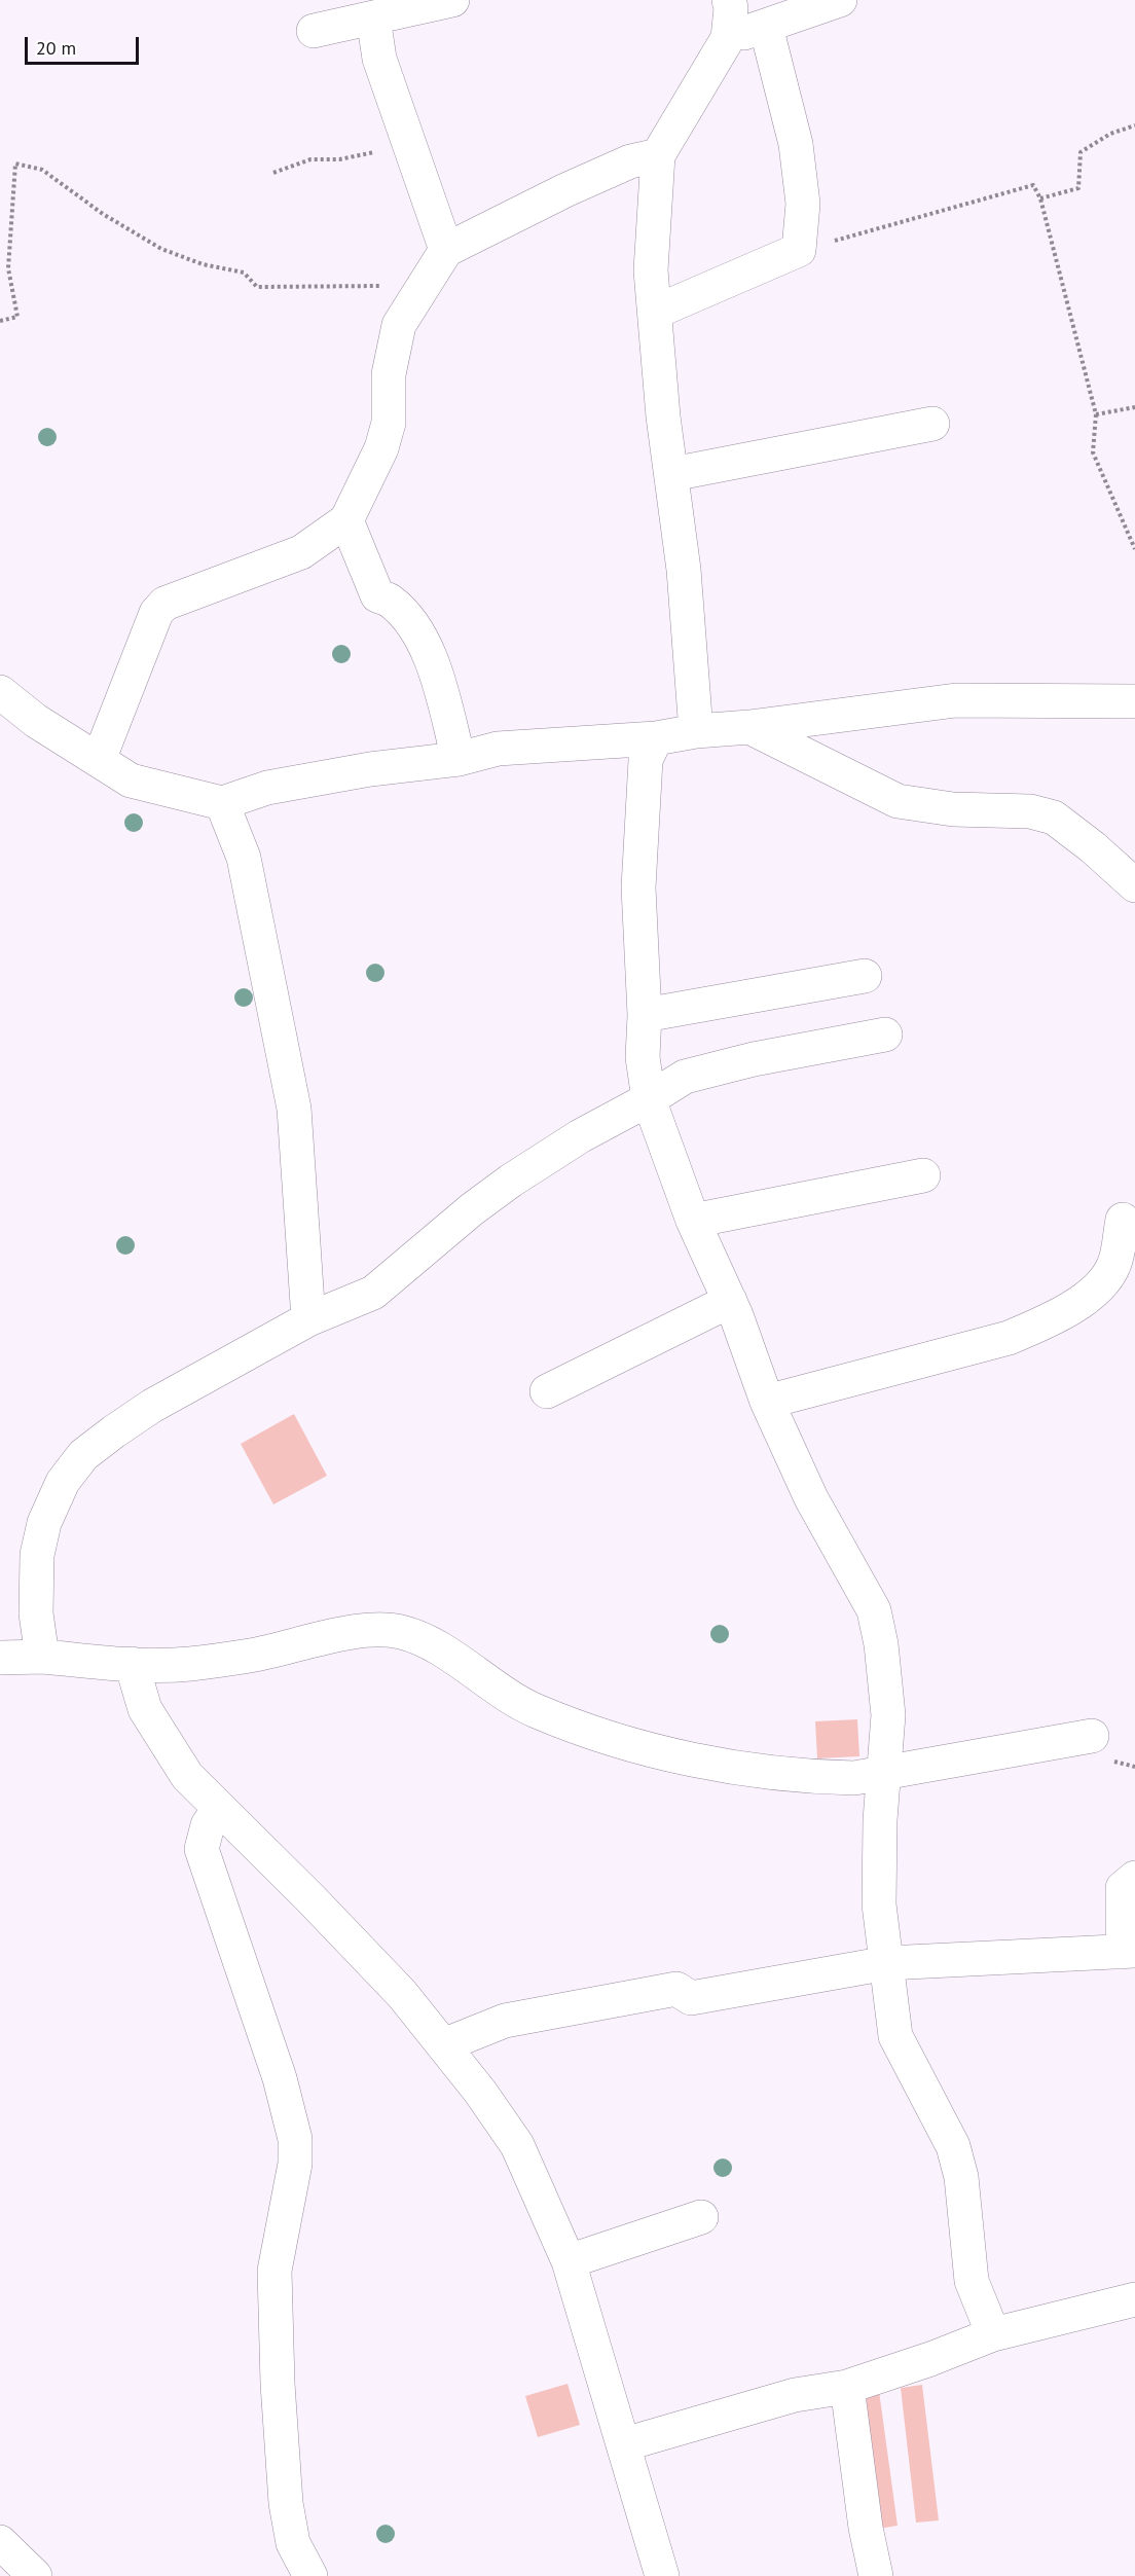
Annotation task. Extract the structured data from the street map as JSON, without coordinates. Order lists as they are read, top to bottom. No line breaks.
{"scale_bar":"20 m"}
